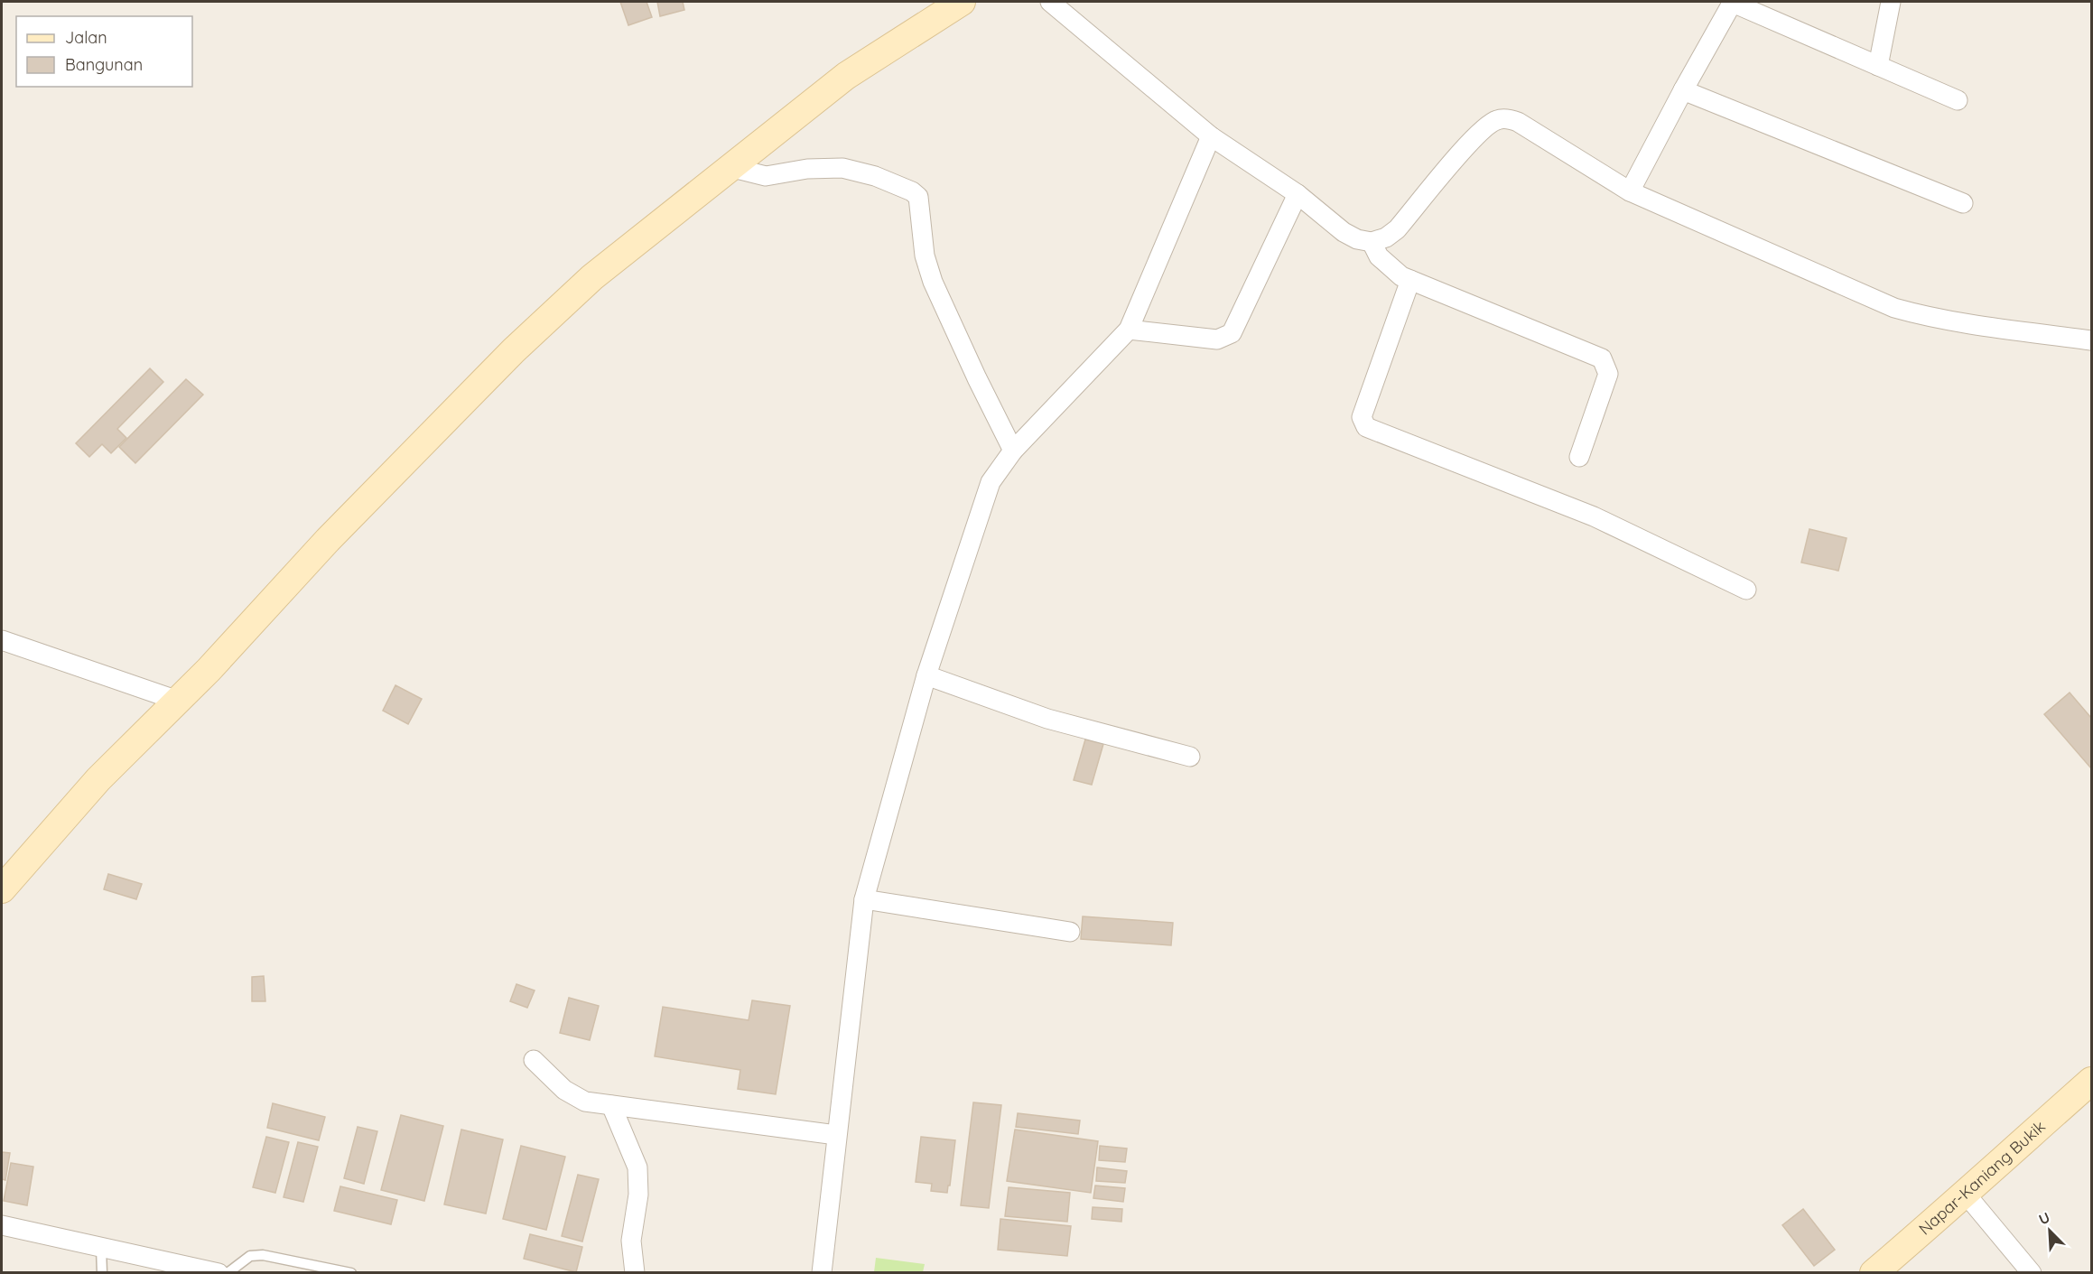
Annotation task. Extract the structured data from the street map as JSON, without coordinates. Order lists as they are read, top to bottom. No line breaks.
{"streets":{"street":["Napar-Kaniang Bukik"]},"legend":["Jalan","Bangunan"],"north":"top left"}
